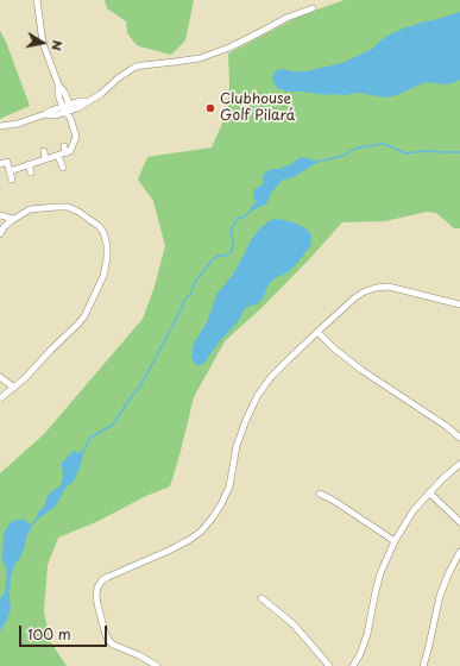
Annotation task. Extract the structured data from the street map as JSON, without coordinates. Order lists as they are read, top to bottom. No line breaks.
{"places":["Clubhouse Golf Pilará"],"scale_bar":"100 m","north":"right"}
